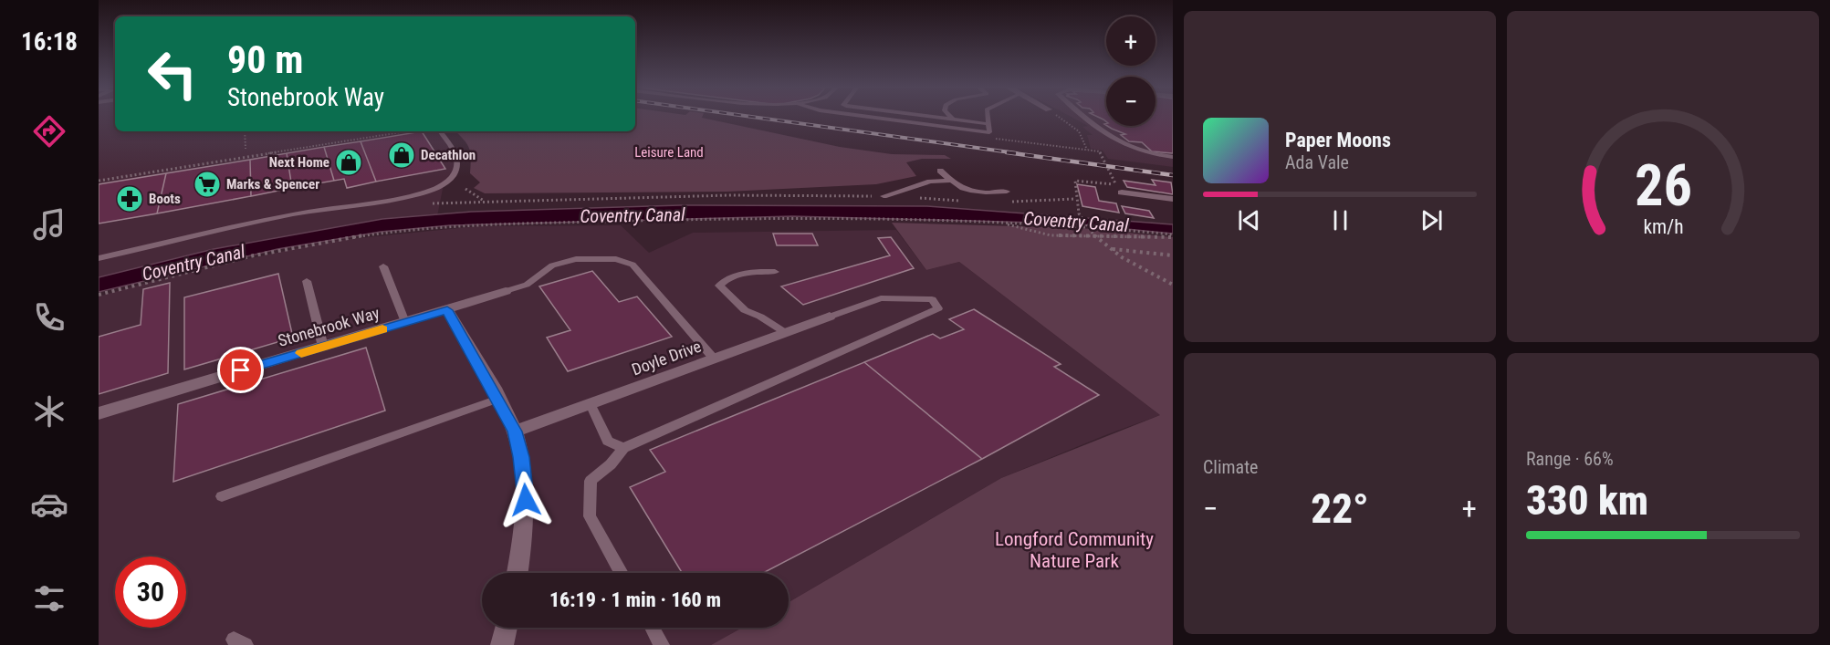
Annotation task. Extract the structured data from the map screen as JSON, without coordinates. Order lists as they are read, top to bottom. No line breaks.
{"streets":{"street":["Stonebrook Way","Doyle Drive"]},"water":["Coventry Canal"],"parks":["Leisure Land","Longford Community Nature Park"],"places":{"shop":["Decathlon","Next Home"],"supermarket":["Marks & Spencer"],"pharmacy":["Boots"]},"page":{"tabs":"16:18","map_buttons":["+","−"],"turn":["90 m","Stonebrook Way"],"song":["Paper Moons","Ada Vale"],"tile":["Climate",["Range · 66%","330 km"]],"heat":["−","22°","+"],"limit":"30","trip":"16:19 · 1 min · 160 m","gauge":["26","km/h"]}}
